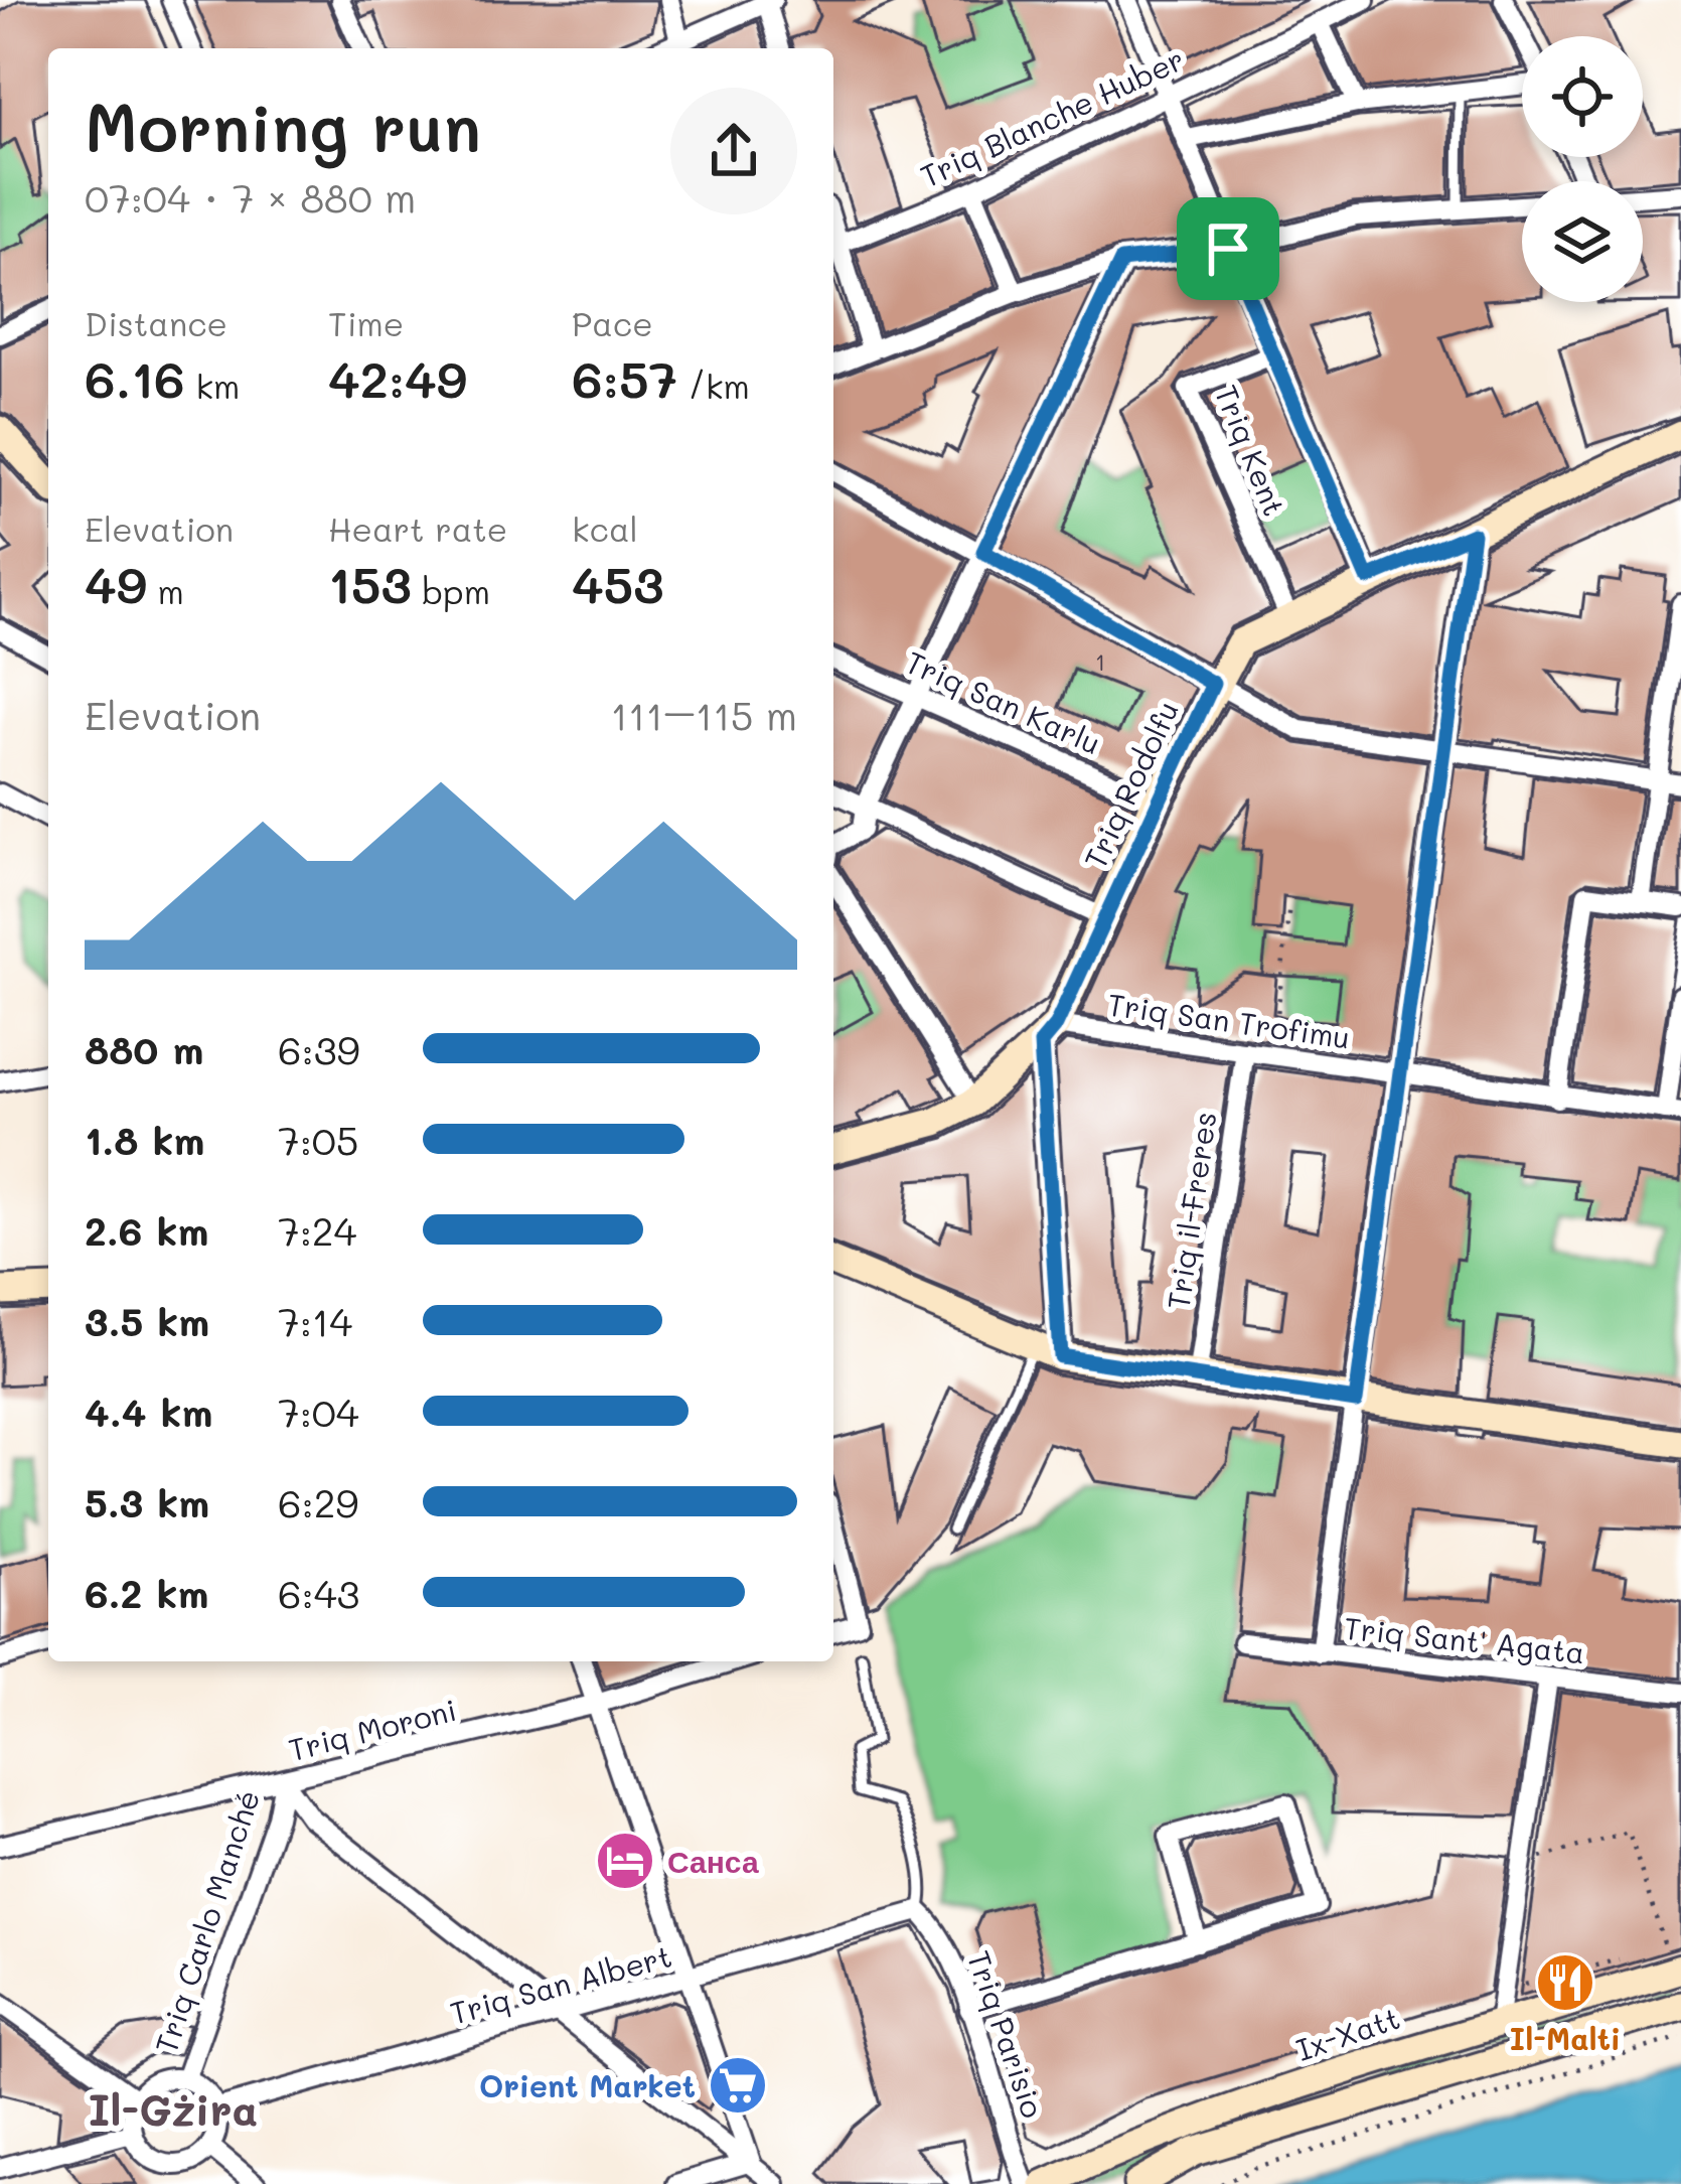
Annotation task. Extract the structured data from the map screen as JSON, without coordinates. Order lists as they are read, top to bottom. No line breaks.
{"streets":{"street":["Triq Blanche Huber","Triq Kent","Triq San Karlu","Triq Rodolfu","Triq San Trofimu","Triq il-Freres","Triq Sant' Agata","Triq Moroni","Triq Carlo Manché","Triq San Albert","Ix-Xatt","Triq Parisio"]},"crossings":[["Triq Kent","Triq Rodolfu"],["Triq San Karlu","Triq Rodolfu"],["Triq Rodolfu","Triq San Trofimu"],["Triq San Trofimu","Triq il-Freres"],["Triq Moroni","Triq Carlo Manché"],["Triq San Albert","Triq Parisio"]],"districts":["Il-Gżira"],"places":{"hotel":["Санса"],"restaurant":["Il-Malti"],"supermarket":["Orient Market"]},"house_numbers":["1"],"page":{"heading":["Morning run","07:04 · 7 × 880 m"],"stats":[["Distance","6.16 km"],["Time","42:49"],["Pace","6:57 /km"],["Elevation","49 m"],["Heart rate","153 bpm"],["kcal","453"]],"chart":["Elevation","111–115 m"],"list":[{"name":"880 m","note":"6:39"},{"name":"1.8 km","note":"7:05"},{"name":"2.6 km","note":"7:24"},{"name":"3.5 km","note":"7:14"},{"name":"4.4 km","note":"7:04"},{"name":"5.3 km","note":"6:29"},{"name":"6.2 km","note":"6:43"}]}}
